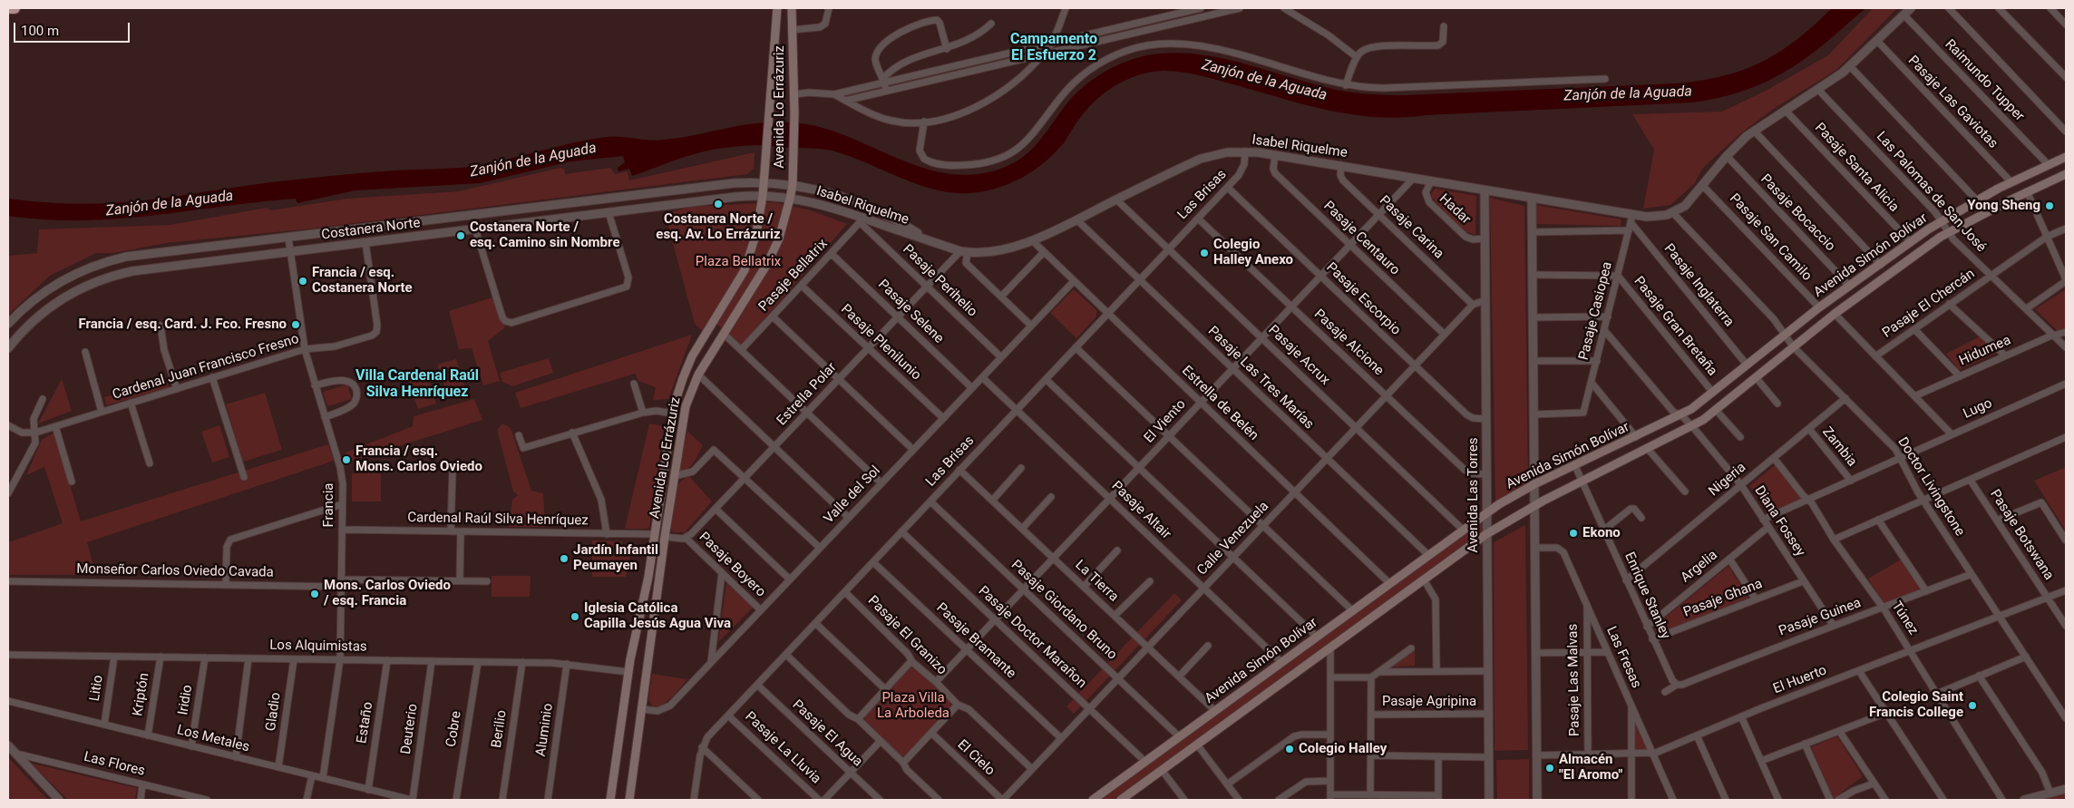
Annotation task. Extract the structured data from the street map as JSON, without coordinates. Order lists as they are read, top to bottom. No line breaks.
{"streets":{"main road":["Avenida Lo Errázuriz","Avenida Simón Bolívar"],"street":["Raimundo Tupper","Pasaje Las Gaviotas","Isabel Riquelme","Pasaje Santa Alicia","Las Palomas de San José","Las Brisas","Hadar","Pasaje Bocaccio","Pasaje Carina","Costanera Norte","Pasaje San Camilo","Pasaje Centauro","Pasaje Bellatrix","Pasaje Perihelio","Pasaje Inglaterra","Pasaje Escorpio","Pasaje El Chercán","Pasaje Casiopea","Pasaje Selene","Pasaje Gran Bretaña","Pasaje Plenilunio","Pasaje Alcione","Hidumea","Pasaje Acrux","Cardenal Juan Francisco Fresno","Pasaje Las Tres Marías","Estrella Polar","Estrella de Belén","Lugo","El Viento","Zambia","Nigeria","Doctor Livingstone","Valle del Sol","Avenida Las Torres","Francia","Pasaje Altair","Cardenal Raúl Silva Henríquez","Diana Fossey","Pasaje Botswana","Calle Venezuela","Pasaje Boyero","Argelia","Monseñor Carlos Oviedo Cavada","La Tierra","Enrique Stanley","Pasaje Ghana","Pasaje Giordano Bruno","Pasaje Guinea","Túnez","Pasaje El Granizo","Pasaje Doctor Marañon","Pasaje Bramante","Los Alquimistas","Las Fresas","Pasaje Las Malvas","El Huerto","Litio","Kriptón","Iridio","Pasaje Agripina","Gladio","Estaño","Deuterio","Cobre","Berilio","Aluminio","Pasaje El Agua","Los Metales","Pasaje La Lluvia","El Cielo","Las Flores"]},"crossings":[["Raimundo Tupper","Avenida Simón Bolívar"],["Pasaje Las Gaviotas","Avenida Simón Bolívar"],["Avenida Lo Errázuriz","Isabel Riquelme"],["Avenida Lo Errázuriz","Costanera Norte"],["Avenida Lo Errázuriz","Valle del Sol"],["Avenida Lo Errázuriz","Cardenal Raúl Silva Henríquez"],["Avenida Lo Errázuriz","Los Alquimistas"],["Isabel Riquelme","Las Brisas"],["Isabel Riquelme","Hadar"],["Isabel Riquelme","Pasaje Carina"],["Isabel Riquelme","Costanera Norte"],["Isabel Riquelme","Pasaje Centauro"],["Isabel Riquelme","Pasaje Bellatrix"],["Isabel Riquelme","Pasaje Perihelio"],["Isabel Riquelme","Pasaje Inglaterra"],["Isabel Riquelme","Pasaje Casiopea"],["Isabel Riquelme","Pasaje Acrux"],["Isabel Riquelme","Pasaje Las Tres Marías"],["Isabel Riquelme","Estrella Polar"],["Isabel Riquelme","Estrella de Belén"],["Isabel Riquelme","El Viento"],["Isabel Riquelme","Doctor Livingstone"],["Isabel Riquelme","Avenida Las Torres"],["Pasaje Santa Alicia","Avenida Simón Bolívar"],["Las Palomas de San José","Avenida Simón Bolívar"],["Las Palomas de San José","Pasaje El Chercán"],["Las Palomas de San José","Hidumea"],["Las Brisas","Pasaje Escorpio"],["Las Brisas","Pasaje Alcione"],["Las Brisas","Pasaje Acrux"],["Las Brisas","Pasaje Las Tres Marías"],["Las Brisas","Estrella de Belén"],["Las Brisas","Pasaje Altair"],["Las Brisas","La Tierra"],["Las Brisas","Pasaje Giordano Bruno"],["Las Brisas","Pasaje El Granizo"],["Las Brisas","Pasaje Doctor Marañon"],["Las Brisas","Pasaje Bramante"],["Las Brisas","Pasaje El Agua"],["Las Brisas","Pasaje La Lluvia"],["Hadar","Avenida Las Torres"],["Pasaje Bocaccio","Avenida Simón Bolívar"],["Pasaje Carina","El Viento"],["Pasaje Carina","Calle Venezuela"],["Costanera Norte","Cardenal Juan Francisco Fresno"],["Costanera Norte","Francia"],["Pasaje San Camilo","Avenida Simón Bolívar"],["Pasaje Centauro","El Viento"],["Pasaje Centauro","Calle Venezuela"],["Avenida Simón Bolívar","Pasaje Inglaterra"],["Avenida Simón Bolívar","Pasaje Gran Bretaña"],["Avenida Simón Bolívar","Pasaje Acrux"],["Avenida Simón Bolívar","Pasaje Las Tres Marías"],["Avenida Simón Bolívar","Estrella de Belén"],["Avenida Simón Bolívar","Doctor Livingstone"],["Avenida Simón Bolívar","Avenida Las Torres"],["Avenida Simón Bolívar","Pasaje Altair"],["Avenida Simón Bolívar","Diana Fossey"],["Avenida Simón Bolívar","La Tierra"],["Avenida Simón Bolívar","Enrique Stanley"],["Avenida Simón Bolívar","Pasaje Giordano Bruno"],["Avenida Simón Bolívar","Pasaje Doctor Marañon"],["Pasaje Bellatrix","Pasaje Perihelio"],["Pasaje Bellatrix","Pasaje Selene"],["Pasaje Bellatrix","Pasaje Plenilunio"],["Pasaje Perihelio","Estrella Polar"],["Pasaje Perihelio","Valle del Sol"],["Pasaje Inglaterra","Pasaje Casiopea"],["Pasaje Escorpio","El Viento"],["Pasaje Escorpio","Avenida Las Torres"],["Pasaje Escorpio","Calle Venezuela"],["Pasaje Casiopea","Pasaje Gran Bretaña"],["Pasaje Casiopea","Diana Fossey"],["Pasaje Selene","Estrella Polar"],["Pasaje Selene","Valle del Sol"],["Pasaje Plenilunio","Estrella Polar"],["Pasaje Plenilunio","Valle del Sol"],["Pasaje Alcione","El Viento"],["Pasaje Alcione","Avenida Las Torres"],["Pasaje Alcione","Calle Venezuela"],["Pasaje Acrux","El Viento"],["Pasaje Acrux","Calle Venezuela"],["Cardenal Juan Francisco Fresno","Francia"],["Pasaje Las Tres Marías","El Viento"],["Pasaje Las Tres Marías","Calle Venezuela"],["Estrella Polar","Pasaje Boyero"],["Estrella de Belén","El Viento"],["Estrella de Belén","Valle del Sol"],["Estrella de Belén","Calle Venezuela"],["Lugo","Doctor Livingstone"],["El Viento","Pasaje Altair"],["El Viento","La Tierra"],["El Viento","Pasaje Giordano Bruno"],["El Viento","Pasaje El Granizo"],["El Viento","Pasaje Doctor Marañon"],["El Viento","Pasaje Bramante"],["Zambia","Nigeria"],["Nigeria","Doctor Livingstone"],["Nigeria","Diana Fossey"],["Nigeria","Enrique Stanley"],["Nigeria","Túnez"],["Doctor Livingstone","Pasaje Guinea"],["Doctor Livingstone","El Huerto"],["Valle del Sol","Pasaje Altair"],["Valle del Sol","Pasaje Boyero"],["Avenida Las Torres","Pasaje Agripina"],["Francia","Cardenal Raúl Silva Henríquez"],["Francia","Monseñor Carlos Oviedo Cavada"],["Francia","Los Alquimistas"],["Francia","Los Metales"],["Pasaje Altair","Calle Venezuela"],["Diana Fossey","Argelia"],["Diana Fossey","Pasaje Ghana"],["Diana Fossey","Pasaje Guinea"],["Pasaje Botswana","El Huerto"],["Calle Venezuela","La Tierra"],["Calle Venezuela","Pasaje Giordano Bruno"],["Calle Venezuela","Pasaje El Granizo"],["Calle Venezuela","Pasaje Doctor Marañon"],["Calle Venezuela","Pasaje Bramante"],["Calle Venezuela","El Cielo"],["Argelia","Enrique Stanley"],["Enrique Stanley","Pasaje Ghana"],["Enrique Stanley","Pasaje Guinea"],["Pasaje Guinea","Túnez"],["Túnez","El Huerto"],["Los Alquimistas","Litio"],["Los Alquimistas","Kriptón"],["Los Alquimistas","Iridio"],["Los Alquimistas","Gladio"],["Los Alquimistas","Estaño"],["Los Alquimistas","Deuterio"],["Los Alquimistas","Cobre"],["Los Alquimistas","Berilio"],["Los Alquimistas","Aluminio"],["Las Fresas","Pasaje Las Malvas"],["Las Fresas","El Huerto"],["Pasaje Las Malvas","El Huerto"],["Litio","Los Metales"],["Kriptón","Los Metales"],["Iridio","Los Metales"],["Gladio","Los Metales"],["Estaño","Los Metales"],["Deuterio","Los Metales"]],"districts":["Campamento El Esfuerzo 2","Villa Cardenal Raúl Silva Henríquez"],"water":["Zanjón de la Aguada"],"parks":["Plaza Bellatrix","Plaza Villa La Arboleda"],"places":["Costanera Norte / esq. Av. Lo Errázuriz","Yong Sheng","Costanera Norte / esq. Camino sin Nombre","Colegio Halley Anexo","Francia / esq. Costanera Norte","Francia / esq. Card. J. Fco. Fresno","Francia / esq. Mons. Carlos Oviedo","Ekono","Jardín Infantil Peumayen","Mons. Carlos Oviedo / esq. Francia","Iglesia Católica Capilla Jesús Agua Viva","Colegio Saint Francis College","Colegio Halley","Almacén \"El Aromo\""],"scale_bar":"100 m"}
